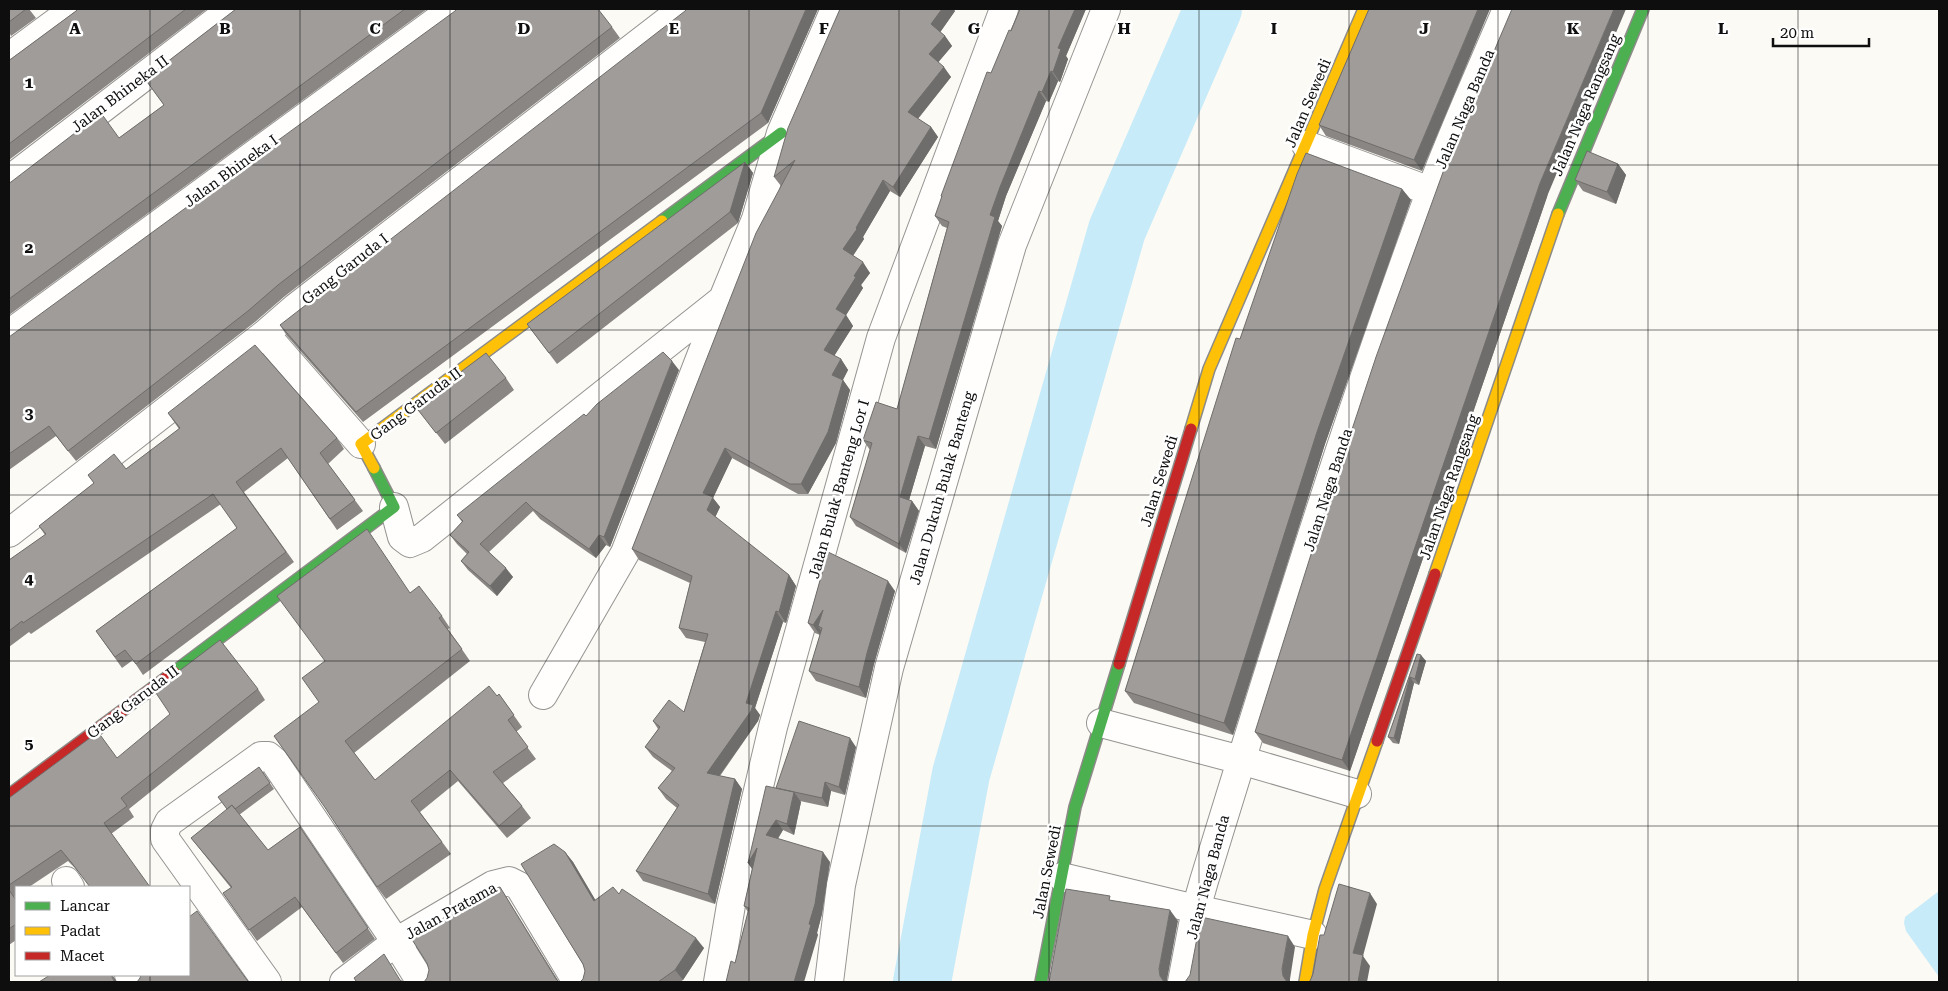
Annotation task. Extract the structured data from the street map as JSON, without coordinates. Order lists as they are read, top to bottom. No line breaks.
{"streets":{"street":["Jalan Bhineka II","Jalan Sewedi","Jalan Naga Rangsang","Jalan Naga Banda","Jalan Bhineka I","Gang Garuda I","Gang Garuda II","Jalan Dukuh Bulak Banteng","Jalan Bulak Banteng Lor I","Jalan Pratama"]},"legend":["Lancar","Padat","Macet"],"scale_bar":"20 m","grid":{"columns":["A","B","C","D","E","F","G","H","I","J","K","L"],"rows":["1","2","3","4","5"]}}
